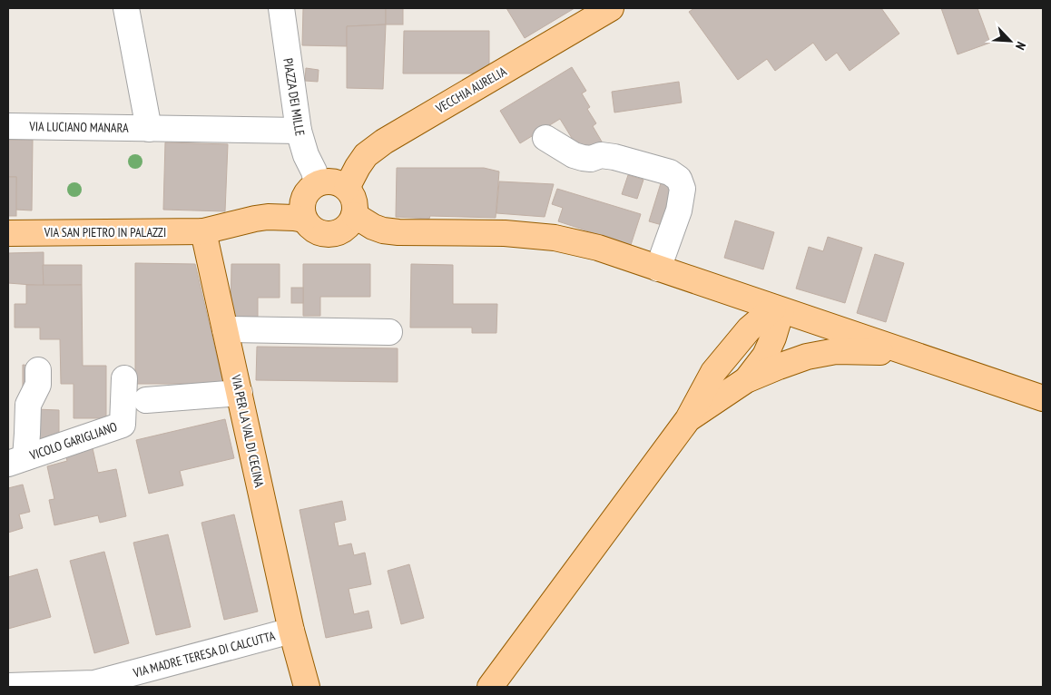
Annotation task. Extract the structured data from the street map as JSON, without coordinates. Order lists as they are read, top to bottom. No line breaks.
{"streets":{"main road":["VECCHIA AURELIA","VIA SAN PIETRO IN PALAZZI","VIA PER LA VAL DI CECINA"],"street":["PIAZZA DEI MILLE","VIA LUCIANO MANARA","VICOLO GARIGLIANO","VIA MADRE TERESA DI CALCUTTA"]},"crossings":[["VECCHIA AURELIA","PIAZZA DEI MILLE"],["PIAZZA DEI MILLE","VIA LUCIANO MANARA"],["VIA SAN PIETRO IN PALAZZI","VIA PER LA VAL DI CECINA"],["VIA PER LA VAL DI CECINA","VIA MADRE TERESA DI CALCUTTA"]],"north":"bottom right"}
